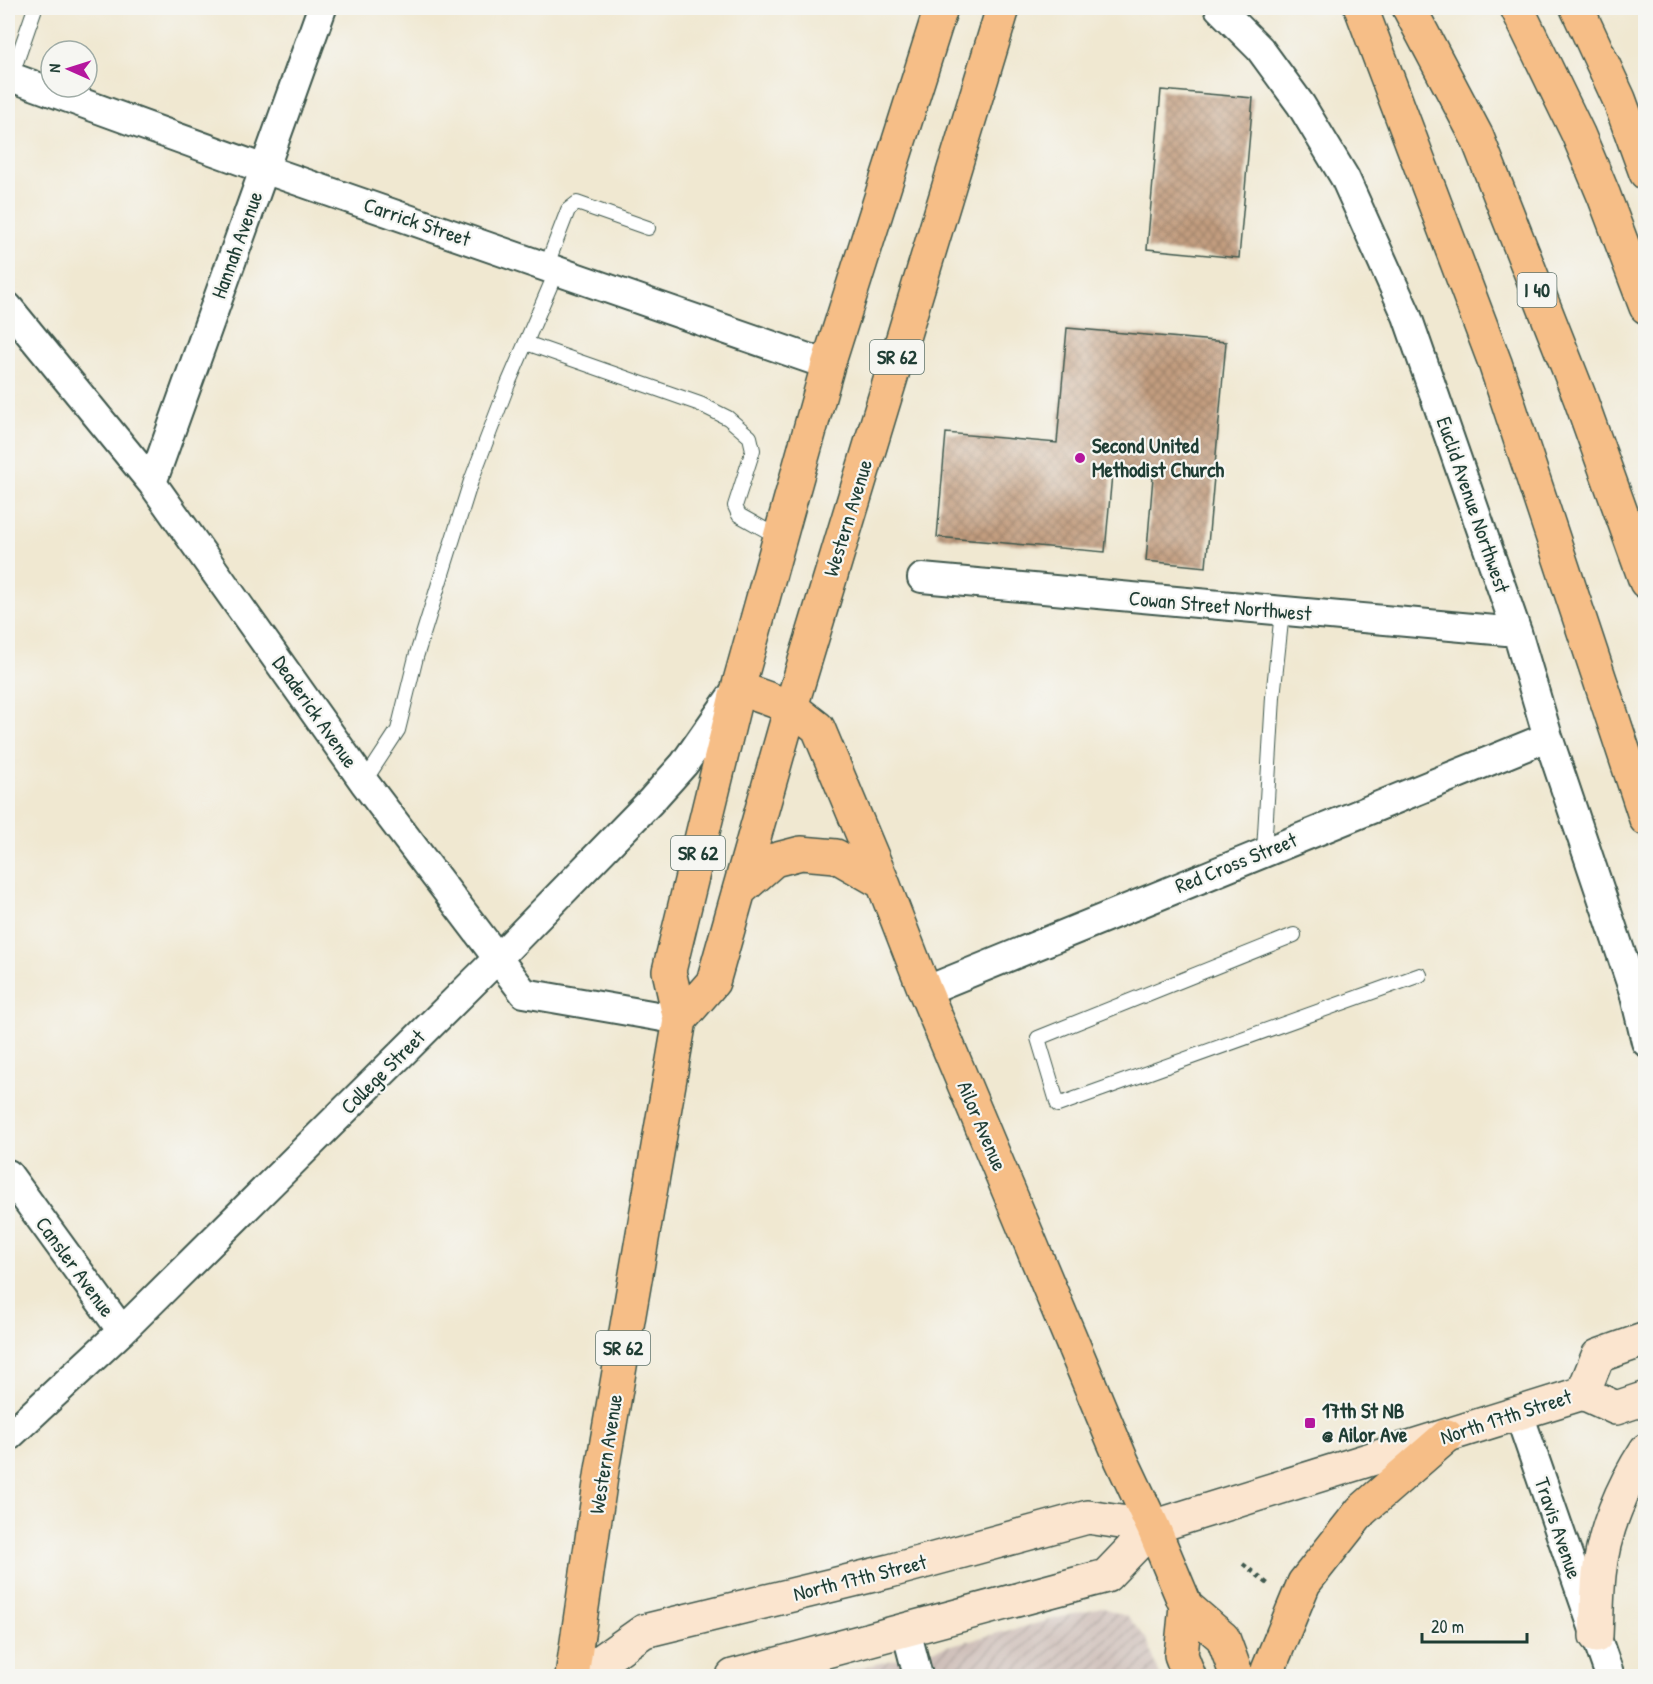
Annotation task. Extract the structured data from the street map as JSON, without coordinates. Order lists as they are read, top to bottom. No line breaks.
{"streets":{"main road":["I 40","SR 62","Western Avenue","Ailor Avenue","North 17th Street"],"street":["Carrick Street","Hannah Avenue","Euclid Avenue Northwest","Cowan Street Northwest","Deaderick Avenue","Red Cross Street","College Street","Cansler Avenue","Travis Avenue"]},"crossings":[["Carrick Street","Hannah Avenue"],["Carrick Street","Western Avenue"],["Hannah Avenue","Deaderick Avenue"],["Euclid Avenue Northwest","Cowan Street Northwest"],["Euclid Avenue Northwest","Red Cross Street"],["Western Avenue","Deaderick Avenue"],["Western Avenue","College Street"],["Western Avenue","Ailor Avenue"],["Deaderick Avenue","College Street"],["Red Cross Street","Ailor Avenue"],["College Street","Ailor Avenue"],["College Street","Cansler Avenue"],["Ailor Avenue","North 17th Street"],["North 17th Street","Travis Avenue"]],"places":{"other":["Second United Methodist Church"],"transit":["17th St NB @ Ailor Ave"]},"scale_bar":"20 m","north":"left"}
